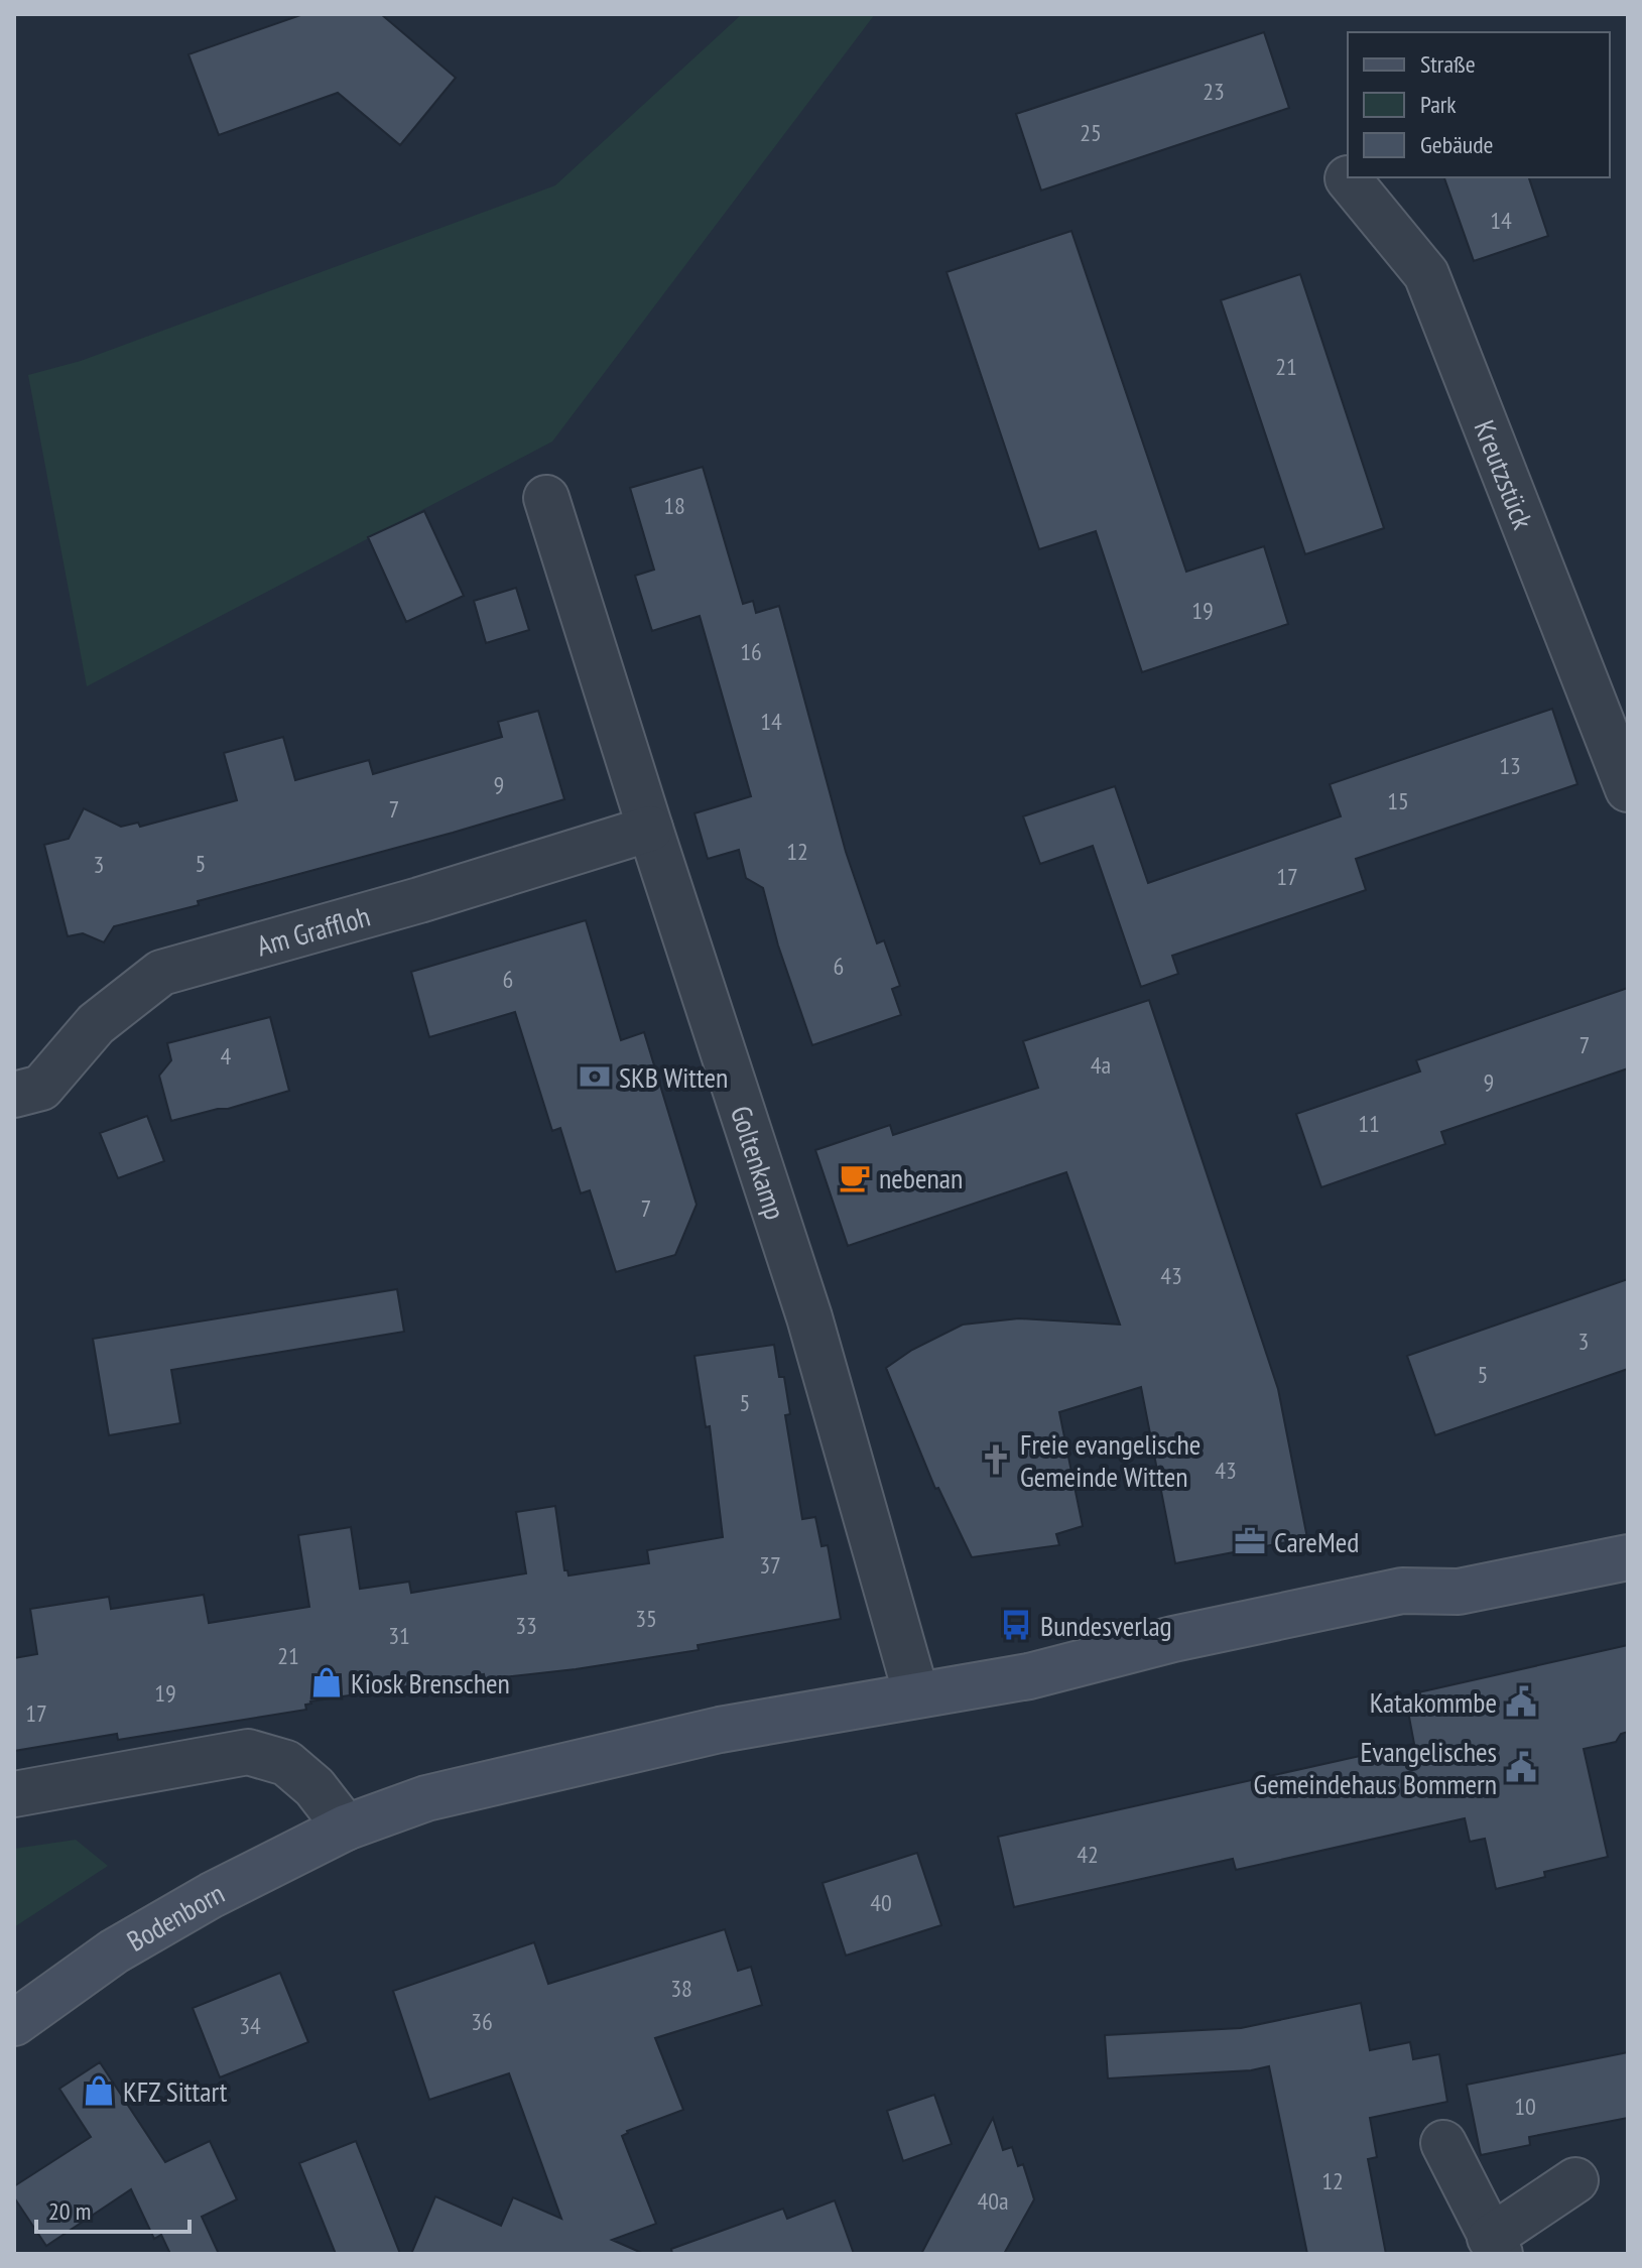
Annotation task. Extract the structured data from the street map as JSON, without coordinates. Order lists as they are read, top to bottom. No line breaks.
{"streets":{"main road":["Bodenborn"],"street":["Kreutzstück","Am Graffloh","Goltenkamp"]},"crossings":[["Am Graffloh","Goltenkamp"],["Goltenkamp","Bodenborn"]],"places":{"bank":["SKB Witten"],"cafe":["nebenan"],"church":["Freie evangelische Gemeinde Witten"],"office":["CareMed"],"bus stop":["Bundesverlag"],"shop":["Kiosk Brenschen","KFZ Sittart"],"public building":["Katakommbe","Evangelisches Gemeindehaus Bommern"]},"house_numbers":["23","25","14","21","18","19","16","14","13","9","15","7","12","5","3","17","6","6","7","4","4a","9","11","7","43","3","5","5","43","37","35","33","31","21","19","17","42","40","38","36","34","10","12","40a"],"legend":["Straße","Park","Gebäude"],"scale_bar":"20 m"}
